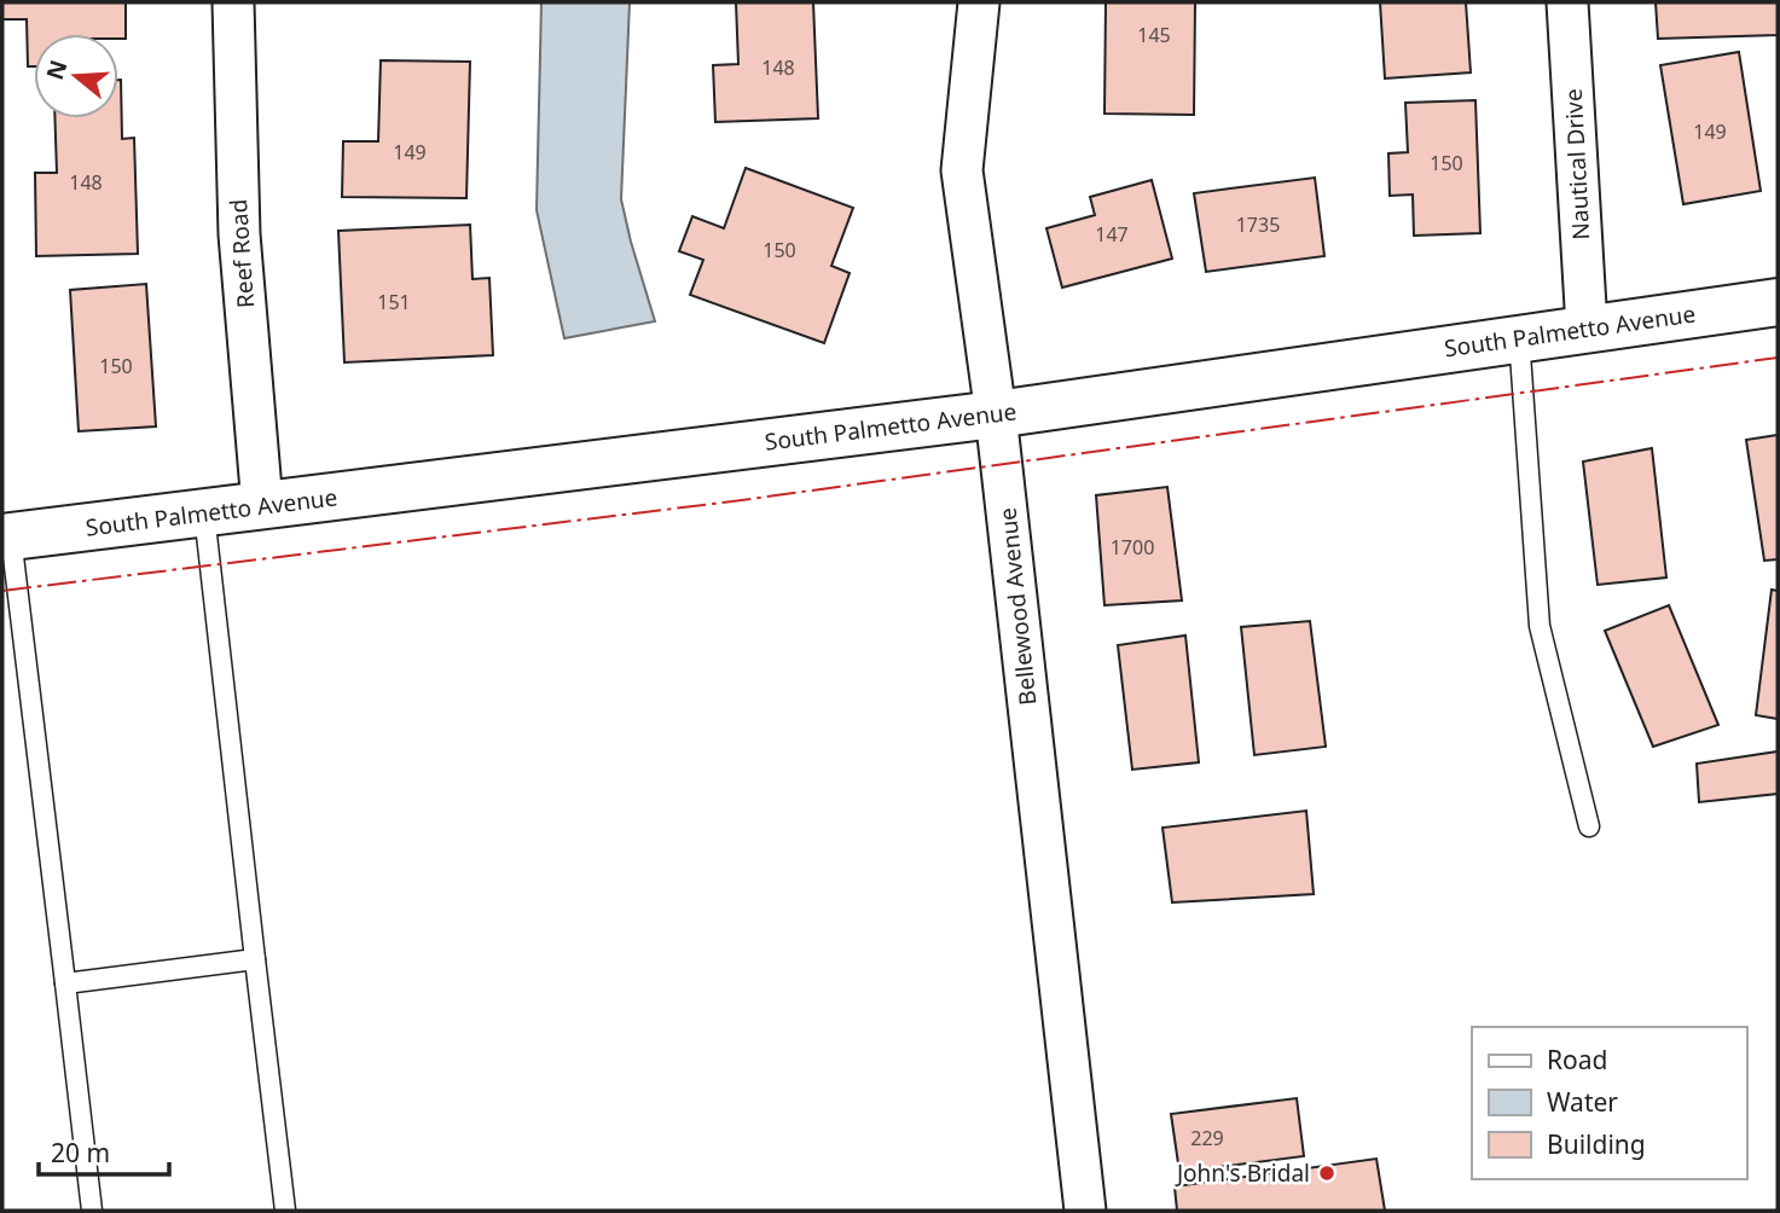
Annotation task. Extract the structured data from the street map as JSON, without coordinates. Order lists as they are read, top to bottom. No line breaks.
{"streets":{"street":["Nautical Drive","Reef Road","South Palmetto Avenue","Bellewood Avenue"]},"crossings":[["Nautical Drive","South Palmetto Avenue"],["Reef Road","South Palmetto Avenue"],["South Palmetto Avenue","Bellewood Avenue"]],"places":["John's Bridal"],"house_numbers":["145","148","149","149","150","148","1735","147","150","151","150","1700","229"],"legend":["Road","Water","Building"],"scale_bar":"20 m","north":"left"}
